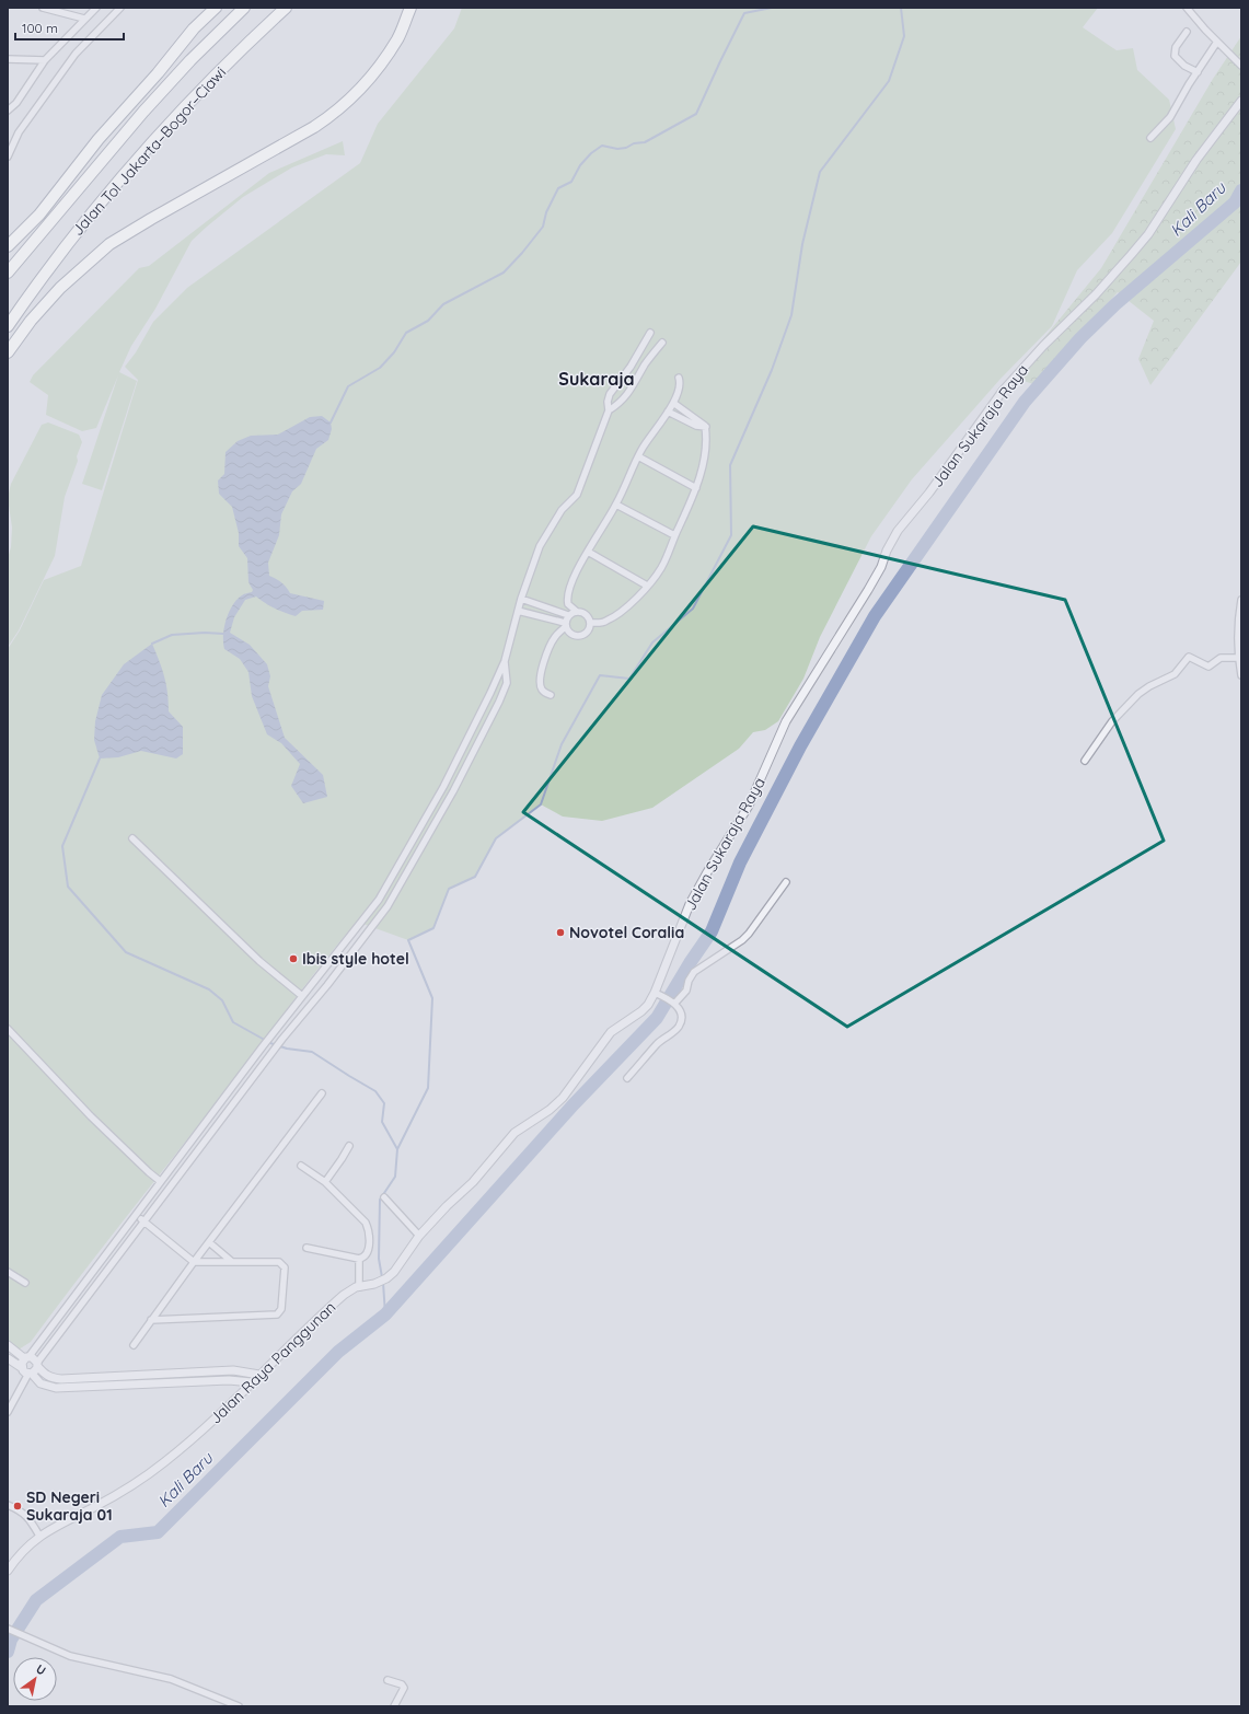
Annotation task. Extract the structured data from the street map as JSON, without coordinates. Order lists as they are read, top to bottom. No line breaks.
{"streets":{"highway":["Jalan Tol Jakarta–Bogor–Ciawi"],"street":["Jalan Sukaraja Raya","Jalan Raya Panggunan"]},"crossings":[["Jalan Sukaraja Raya","Jalan Raya Panggunan"]],"districts":["Sukaraja"],"water":["Kali Baru"],"places":["Novotel Coralia","Ibis style hotel","SD Negeri Sukaraja 01"],"scale_bar":"100 m","north":"top right"}
